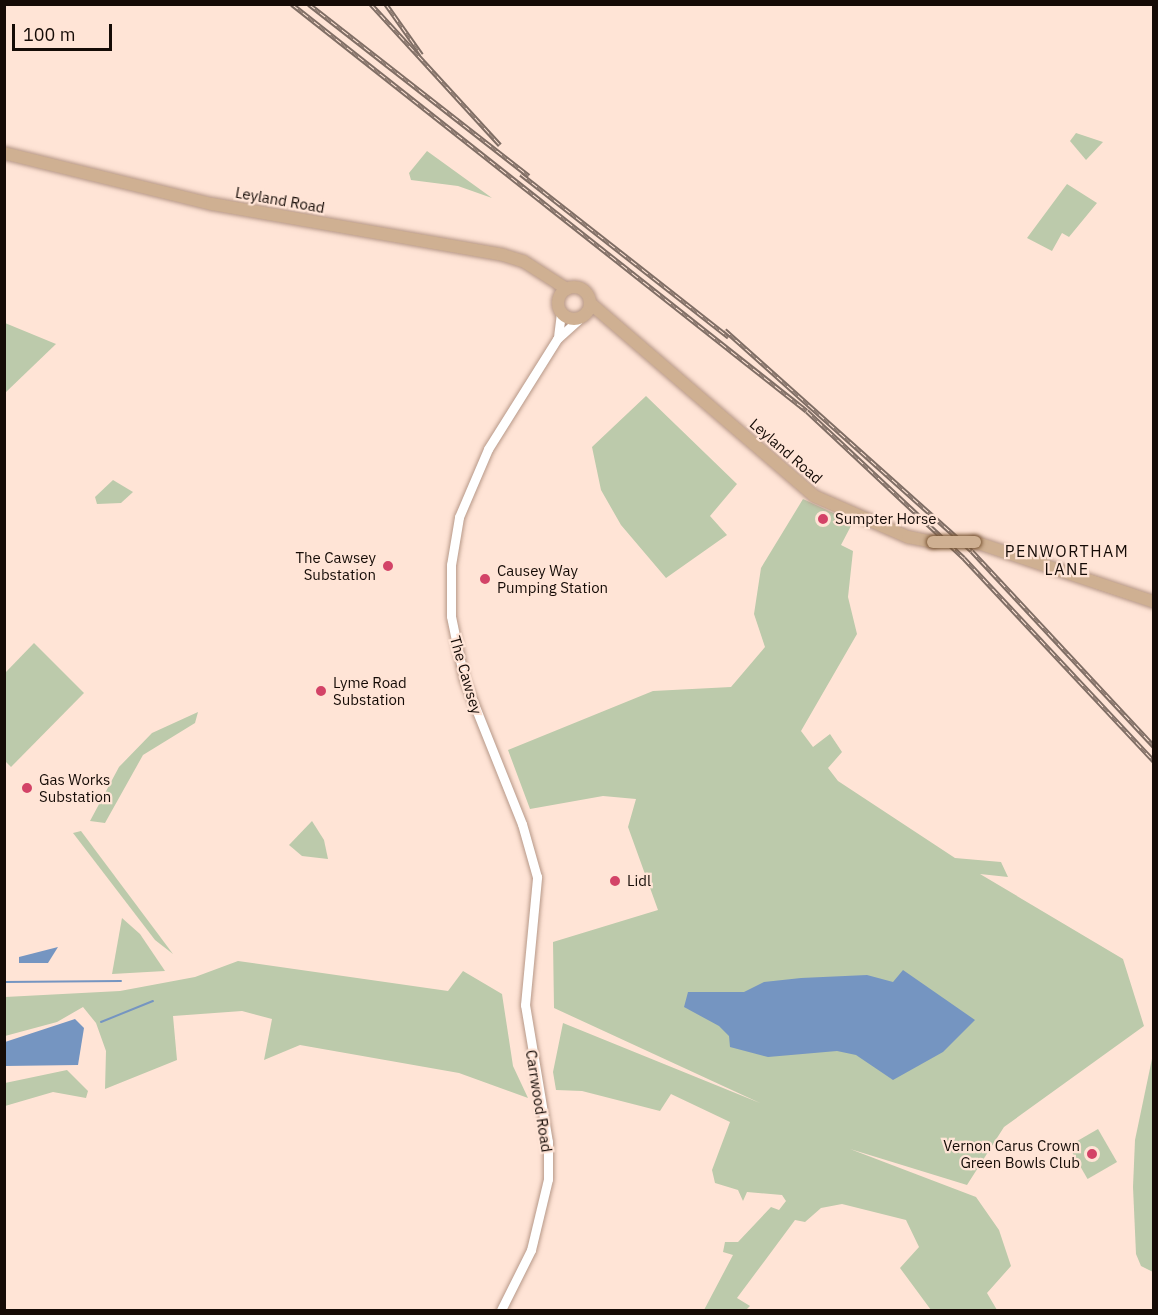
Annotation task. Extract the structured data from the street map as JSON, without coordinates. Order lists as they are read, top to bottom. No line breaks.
{"streets":{"main road":["Leyland Road"],"street":["The Cawsey","Carrwood Road"]},"crossings":[["Leyland Road","The Cawsey"],["The Cawsey","Carrwood Road"]],"districts":["PENWORTHAM LANE"],"places":["Sumpter Horse","The Cawsey Substation","Causey Way Pumping Station","Lyme Road Substation","Gas Works Substation","Lidl","Vernon Carus Crown Green Bowls Club"],"scale_bar":"100 m"}
